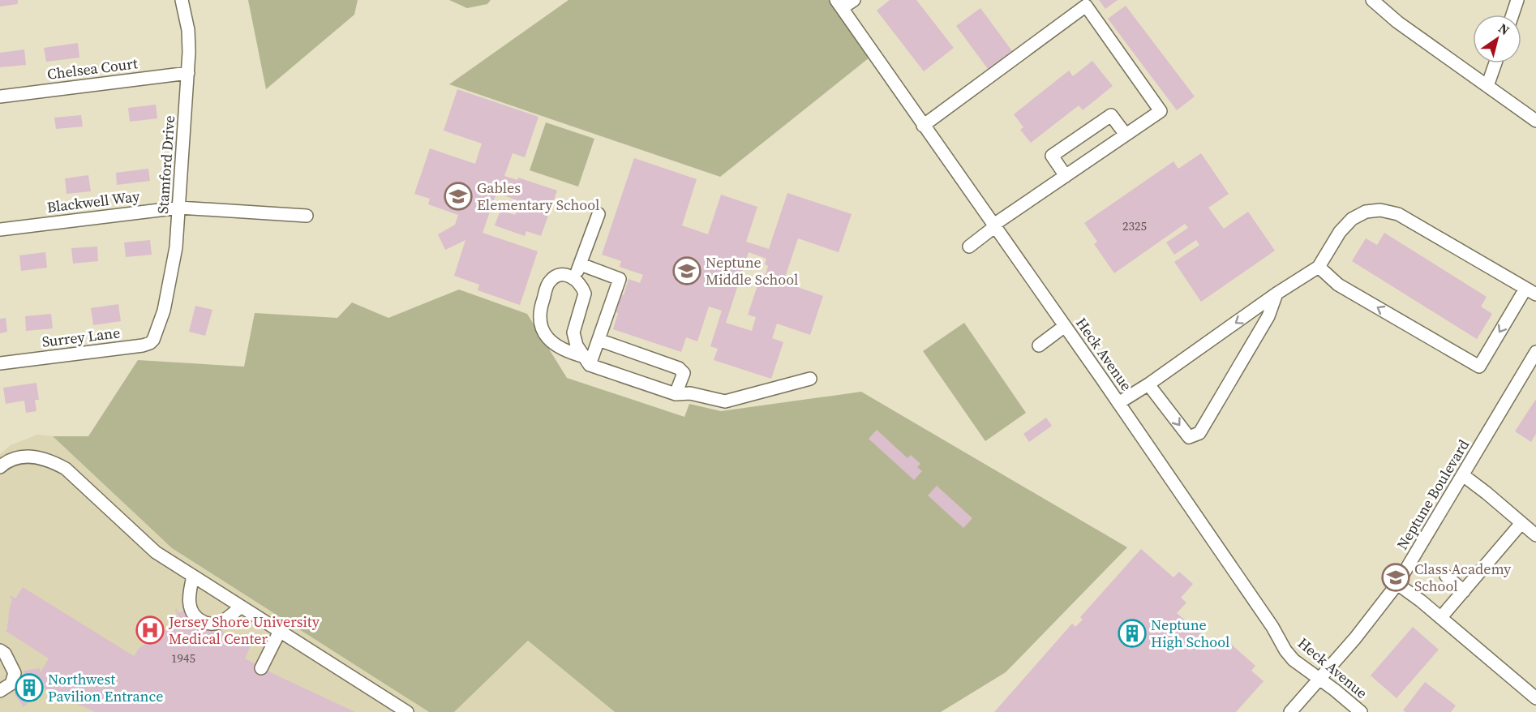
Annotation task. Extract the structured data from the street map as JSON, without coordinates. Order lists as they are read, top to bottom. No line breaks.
{"streets":{"street":["Chelsea Court","Stamford Drive","Blackwell Way","Surrey Lane","Heck Avenue","Neptune Boulevard"]},"crossings":[["Chelsea Court","Stamford Drive"],["Stamford Drive","Blackwell Way"],["Stamford Drive","Surrey Lane"],["Heck Avenue","Neptune Boulevard"]],"places":{"school or university":["Gables Elementary School","Neptune Middle School","Class Academy School"],"hospital":["Jersey Shore University Medical Center"],"building":["Neptune High School","Northwest Pavilion Entrance"]},"house_numbers":["2325","1945"],"north":"top right"}
